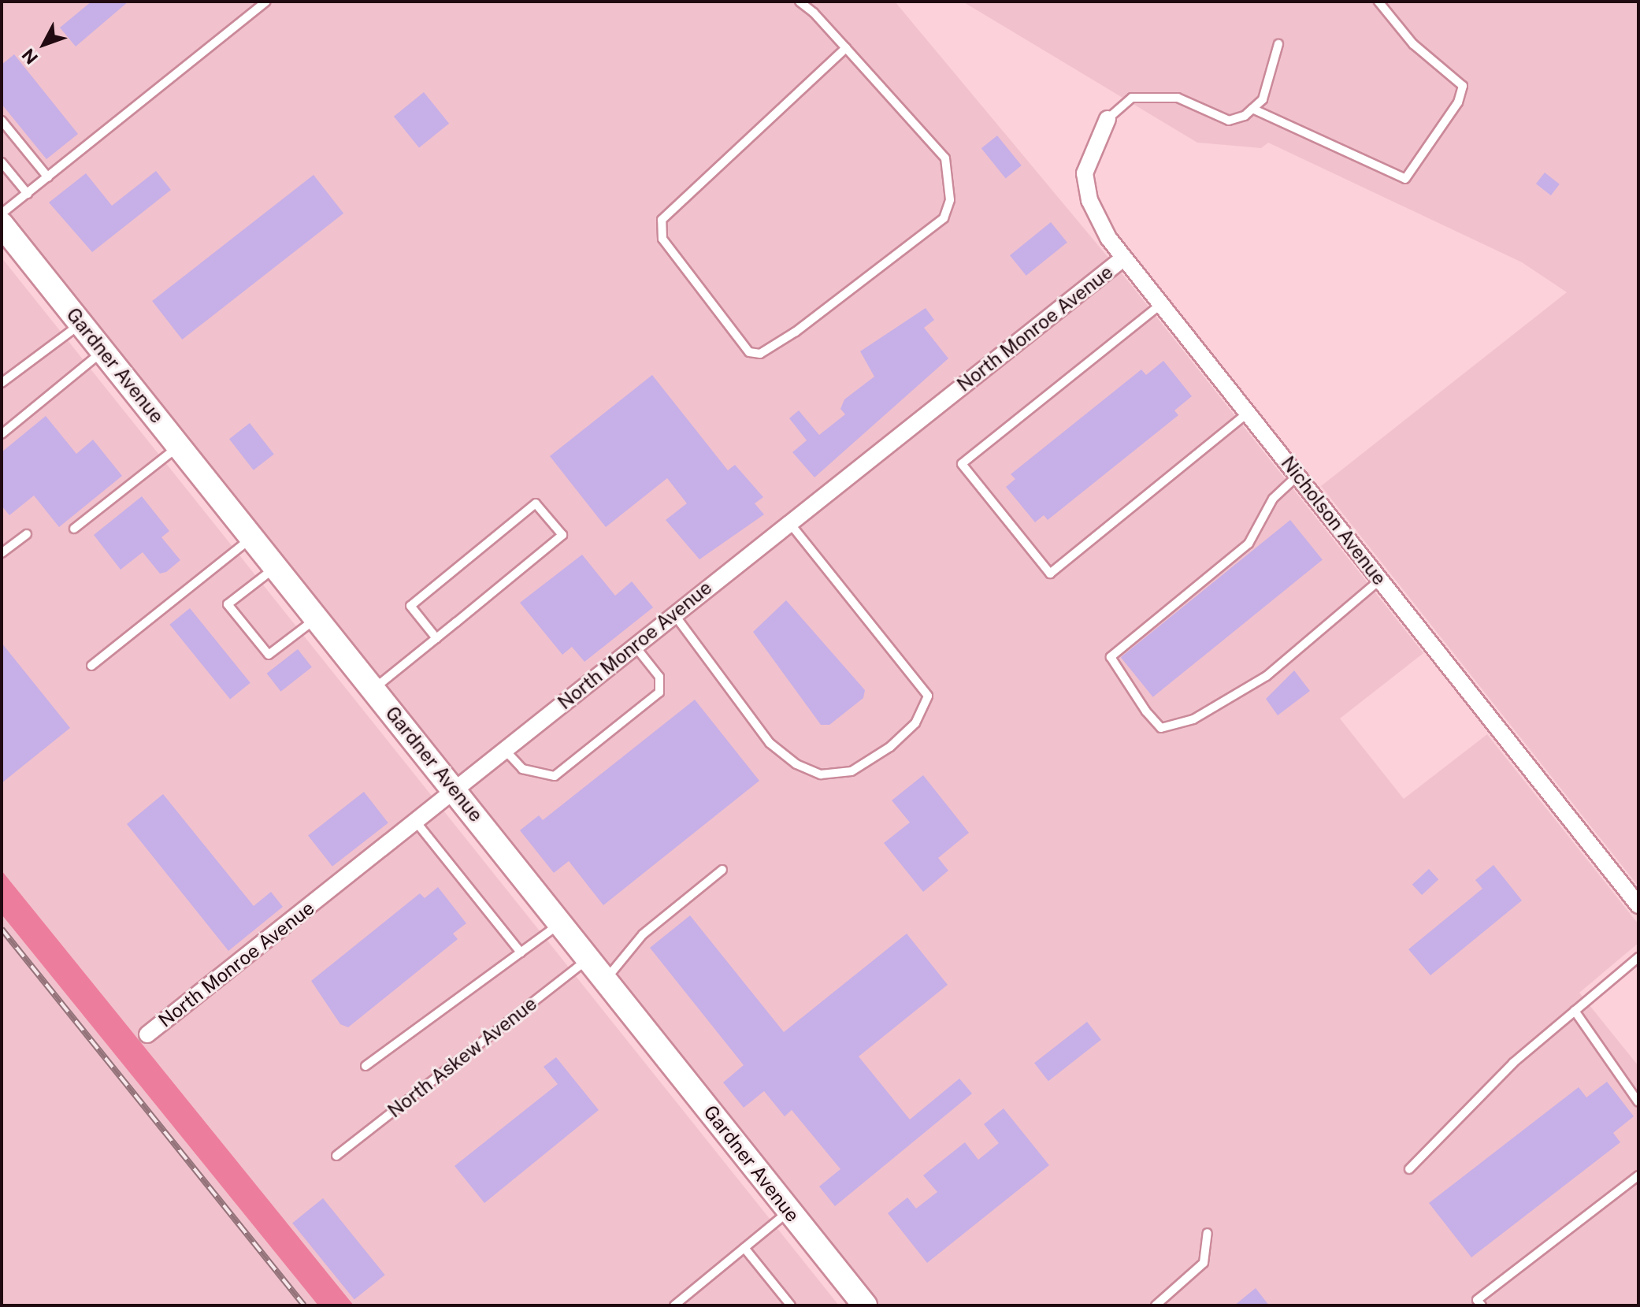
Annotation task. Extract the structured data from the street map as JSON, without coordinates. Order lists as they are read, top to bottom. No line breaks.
{"streets":{"street":["North Monroe Avenue","Gardner Avenue","Nicholson Avenue"],"lane":["North Askew Avenue"]},"crossings":[["North Monroe Avenue","Gardner Avenue"],["North Monroe Avenue","Nicholson Avenue"],["Gardner Avenue","North Askew Avenue"]],"north":"bottom left"}
